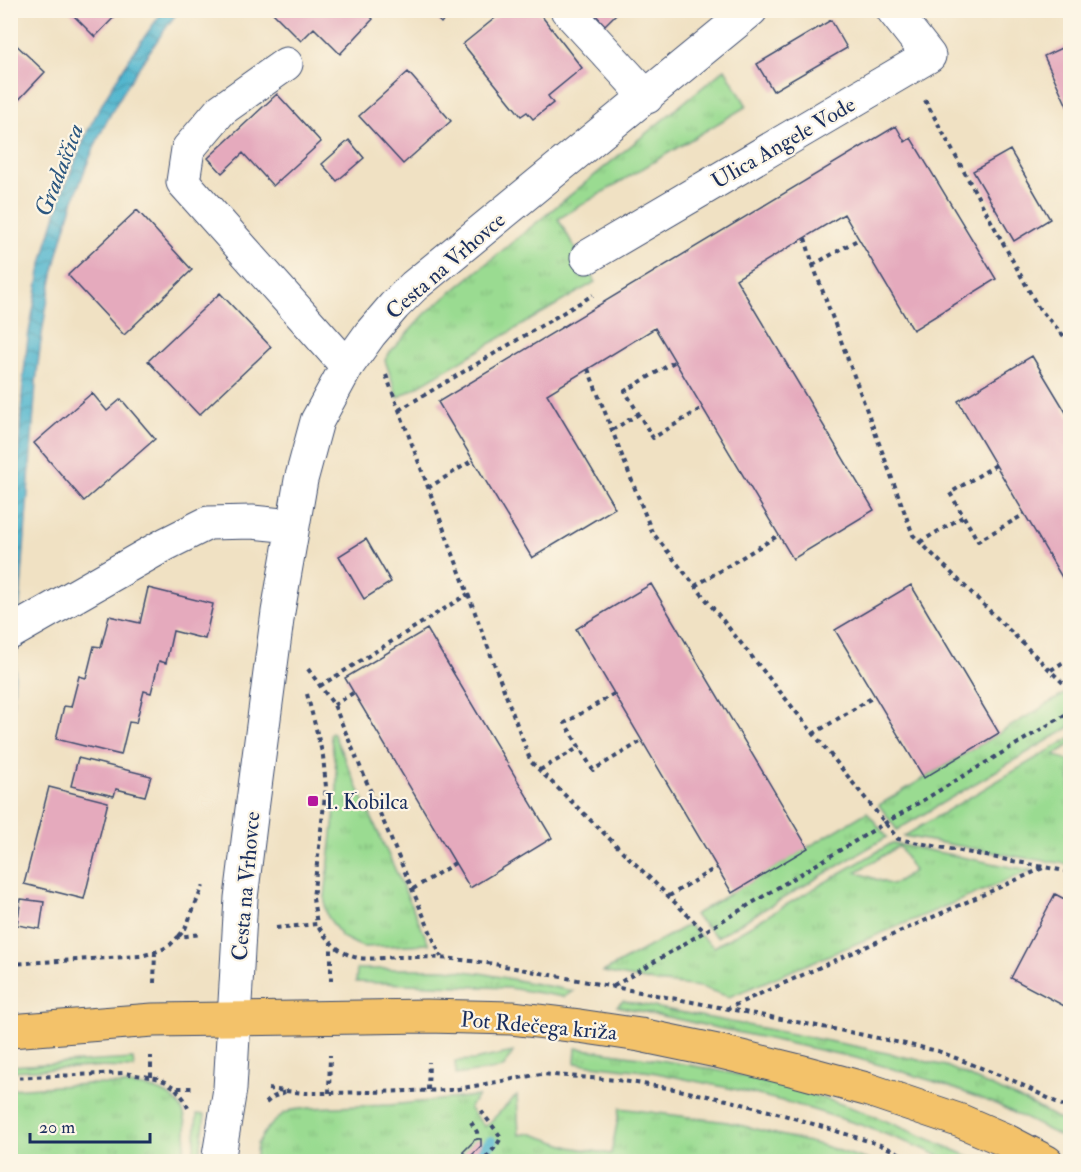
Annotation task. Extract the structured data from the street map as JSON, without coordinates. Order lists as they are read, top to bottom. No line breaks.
{"streets":{"main road":["Pot Rdečega križa"],"street":["Ulica Angele Vode","Cesta na Vrhovce"]},"crossings":[["Cesta na Vrhovce","Pot Rdečega križa"]],"water":["Gradaščica"],"places":{"transit":["I. Kobilca"]},"scale_bar":"20 m"}
